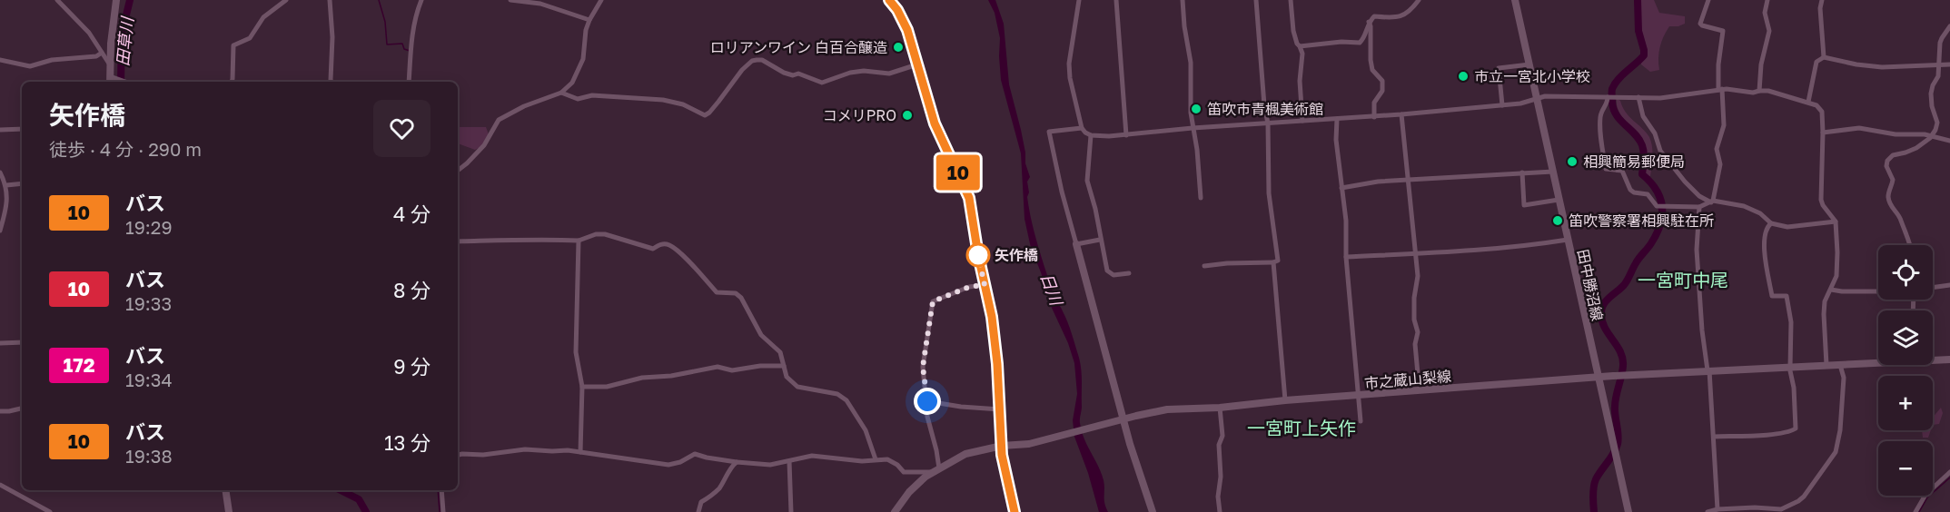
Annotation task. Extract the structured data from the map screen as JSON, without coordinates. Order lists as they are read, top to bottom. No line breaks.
{"streets":{"main road":["田中勝沼線","市之蔵山梨線"]},"crossings":[["田中勝沼線","市之蔵山梨線"]],"districts":["一宮町中尾","一宮町上矢作"],"water":["田草川","日川"],"places":["ロリアンワイン 白百合醸造","市立一宮北小学校","笛吹市青楓美術館","コメリPRO","相興簡易郵便局","笛吹警察署相興駐在所","矢作橋"],"lines":["bus line 10"],"page":{"on_map":"10","heading":["矢作橋","徒歩 · 4 分 · 290 m"],"list":[{"mark":"10","name":"バス","note":"19:29","value":"4 分"},{"mark":"10","name":"バス","note":"19:33","value":"8 分"},{"mark":"172","name":"バス","note":"19:34","value":"9 分"},{"mark":"10","name":"バス","note":"19:38","value":"13 分"}],"map_buttons":["+","−"]}}
